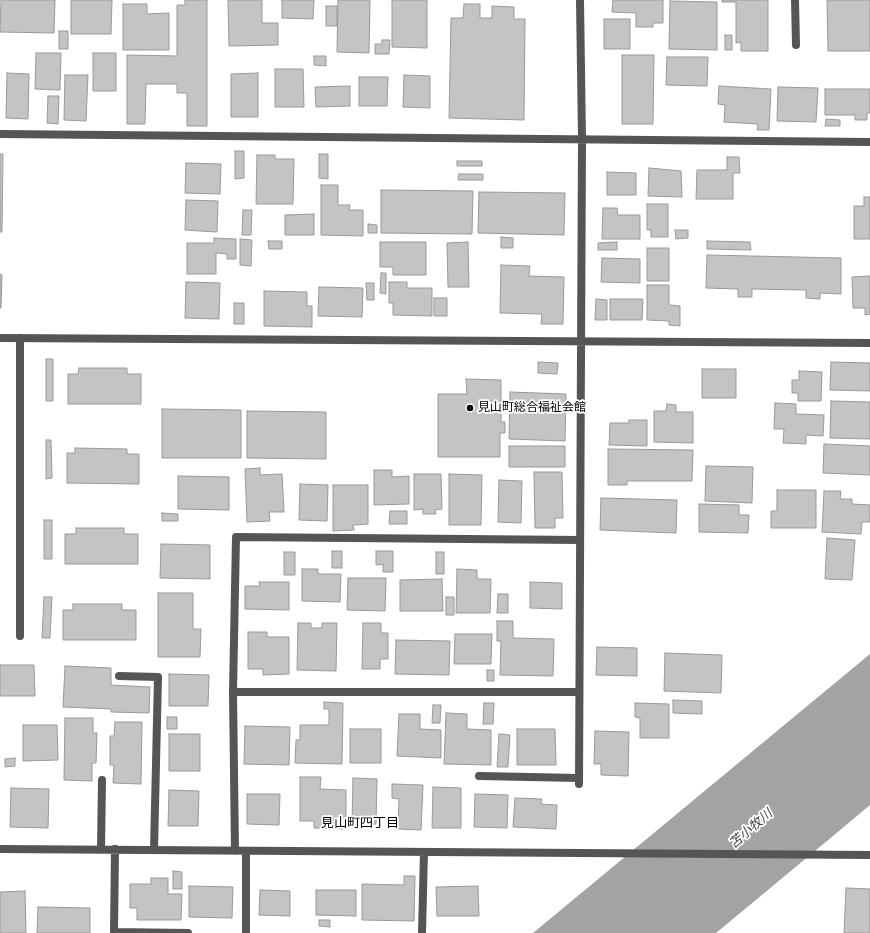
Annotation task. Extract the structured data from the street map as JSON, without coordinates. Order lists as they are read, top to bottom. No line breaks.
{"districts":["見山町四丁目"],"water":["苫小牧川"],"places":["見山町総合福祉会館"]}
